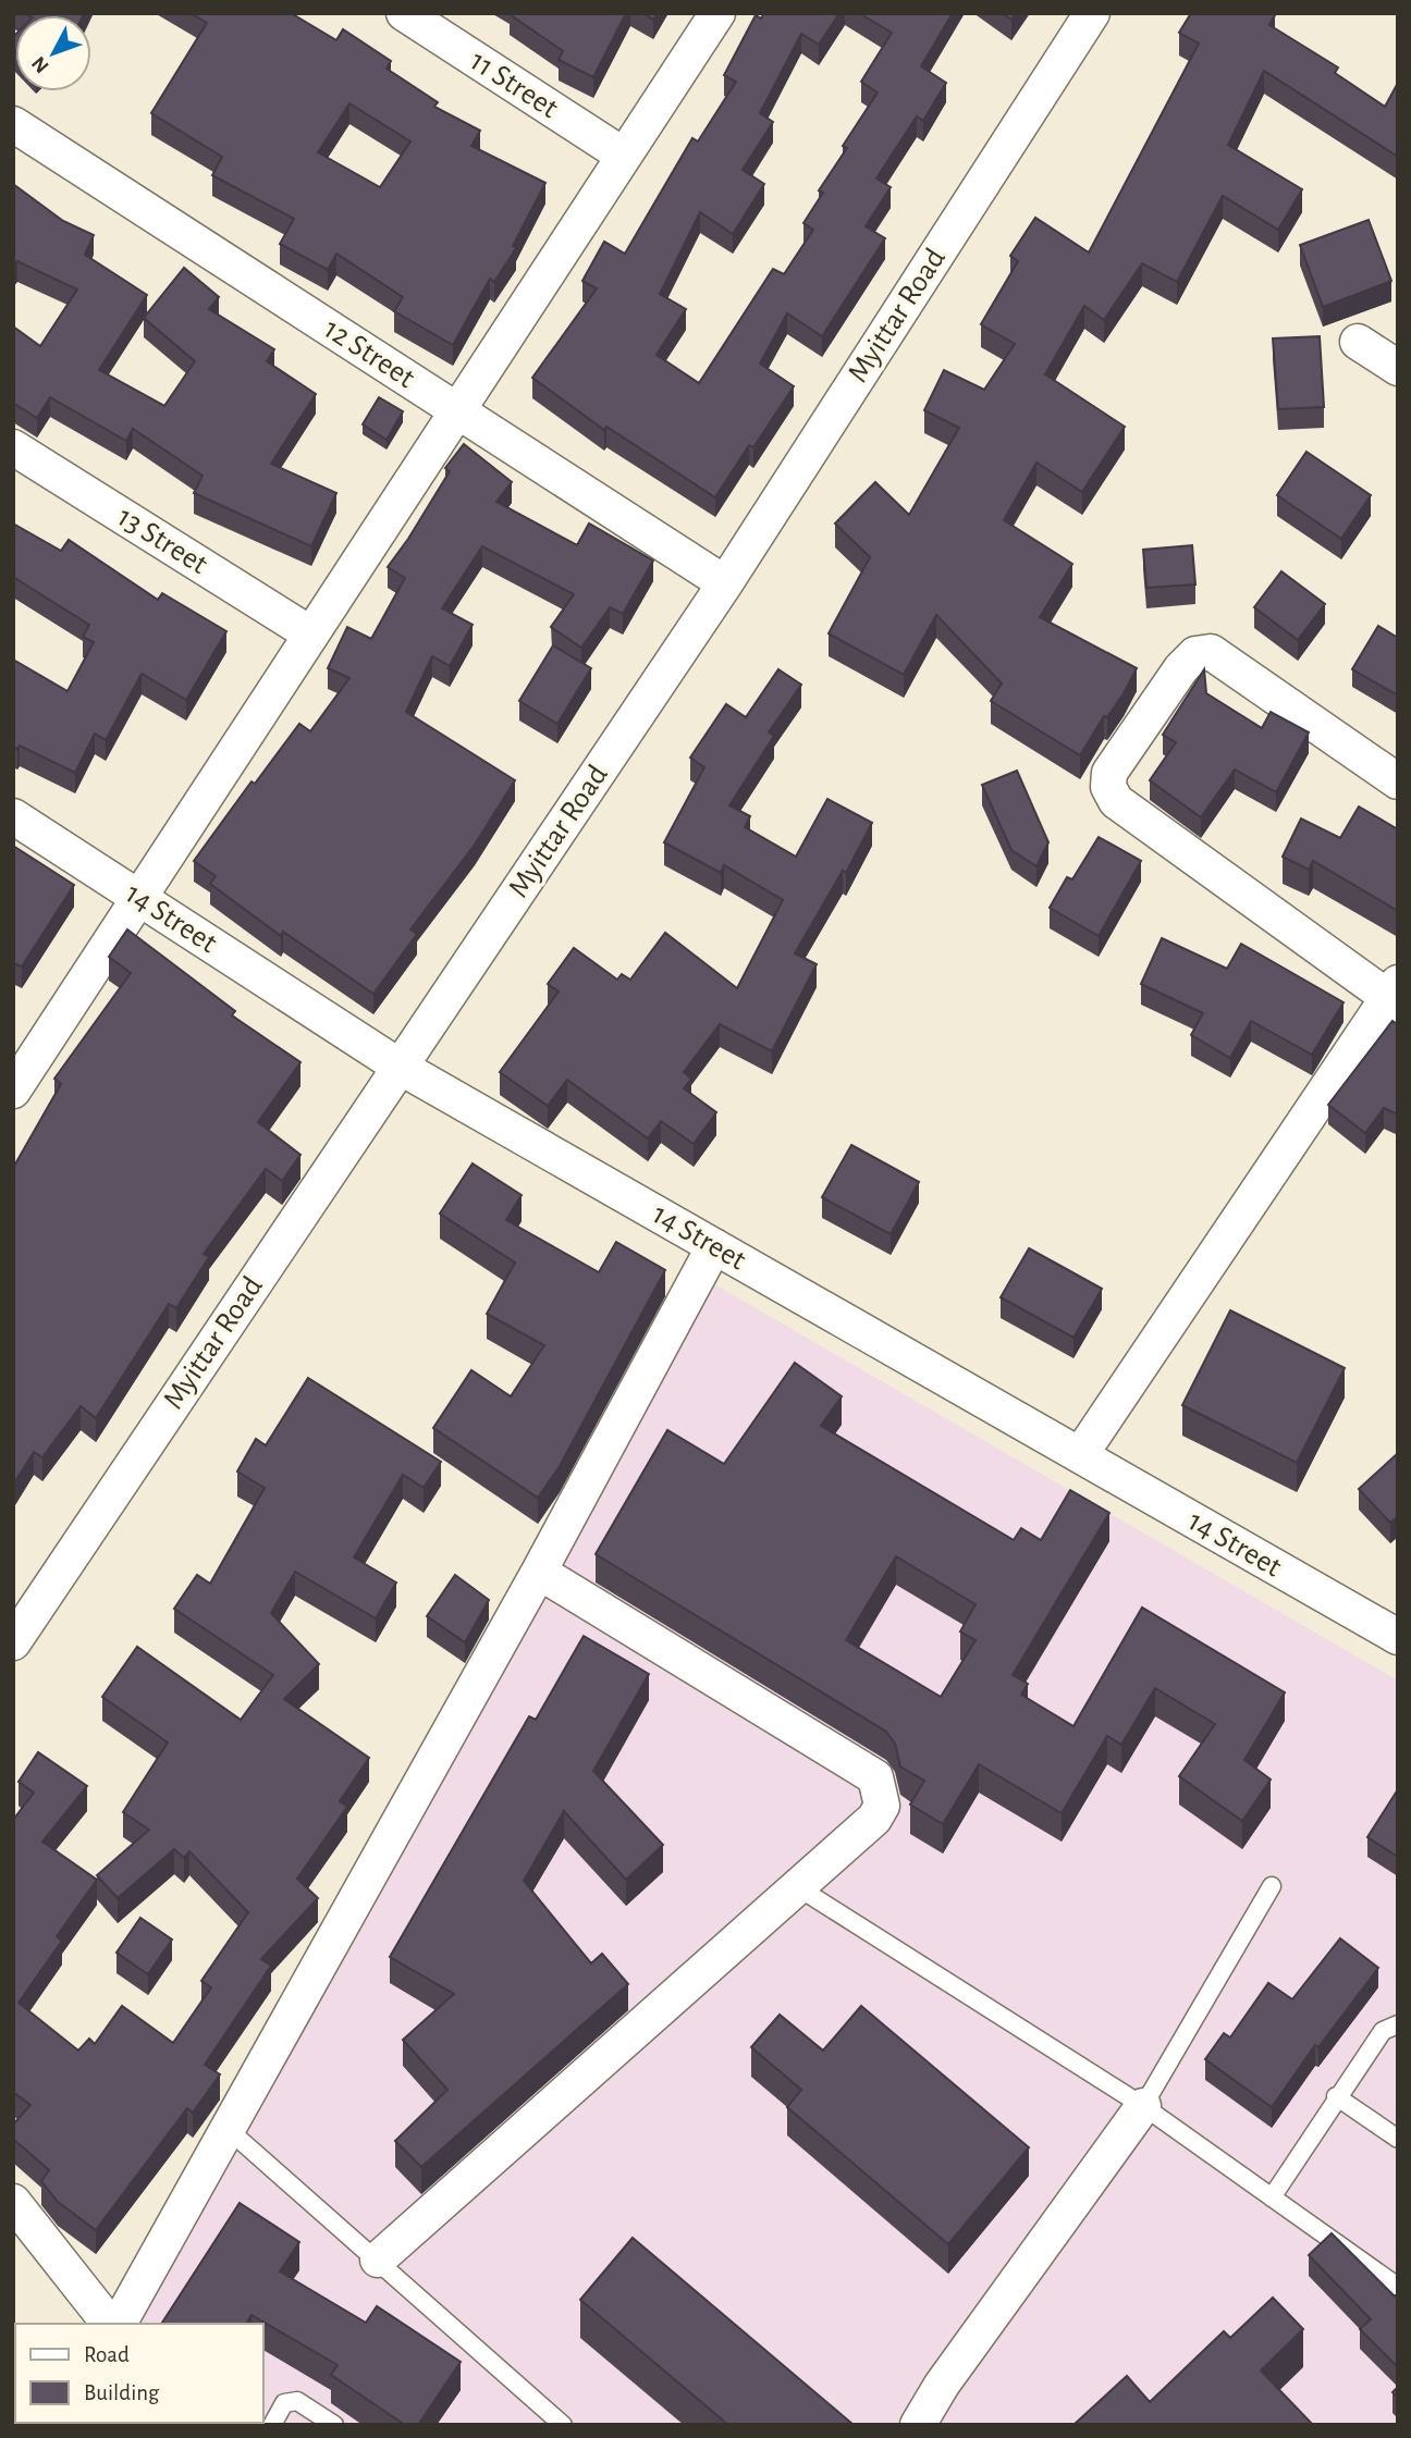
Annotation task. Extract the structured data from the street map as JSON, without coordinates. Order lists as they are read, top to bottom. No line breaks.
{"streets":{"street":["11 Street","Myittar Road","12 Street","13 Street","14 Street"]},"crossings":[["Myittar Road","12 Street"],["Myittar Road","14 Street"]],"legend":["Road","Building"],"north":"bottom left"}
